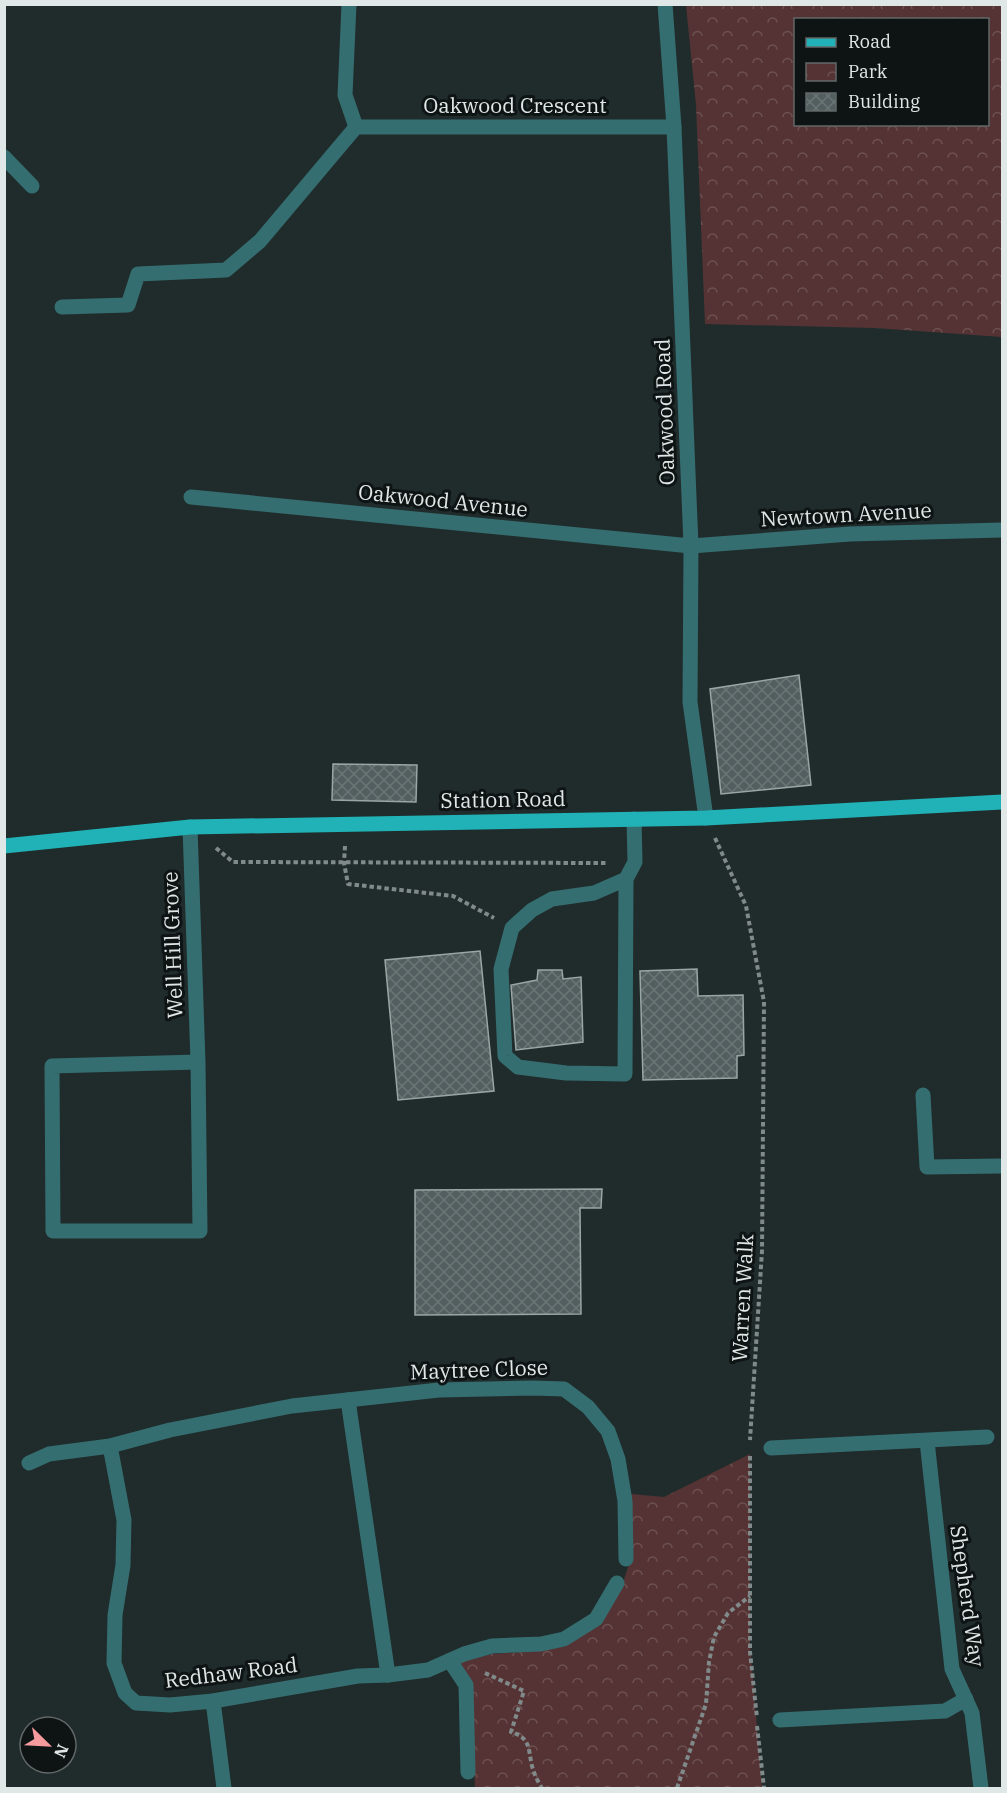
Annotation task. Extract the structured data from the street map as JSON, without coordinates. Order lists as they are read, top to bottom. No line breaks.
{"streets":{"main road":["Station Road"],"street":["Oakwood Crescent","Oakwood Road","Oakwood Avenue","Newtown Avenue","Well Hill Grove","Maytree Close","Shepherd Way","Redhaw Road"],"path":["Warren Walk"]},"crossings":[["Oakwood Crescent","Oakwood Road"],["Oakwood Road","Oakwood Avenue"],["Oakwood Road","Newtown Avenue"],["Oakwood Road","Station Road"],["Oakwood Road","Warren Walk"],["Oakwood Avenue","Newtown Avenue"],["Station Road","Well Hill Grove"],["Station Road","Warren Walk"],["Maytree Close","Redhaw Road"]],"legend":["Road","Park","Building"],"north":"bottom right"}
